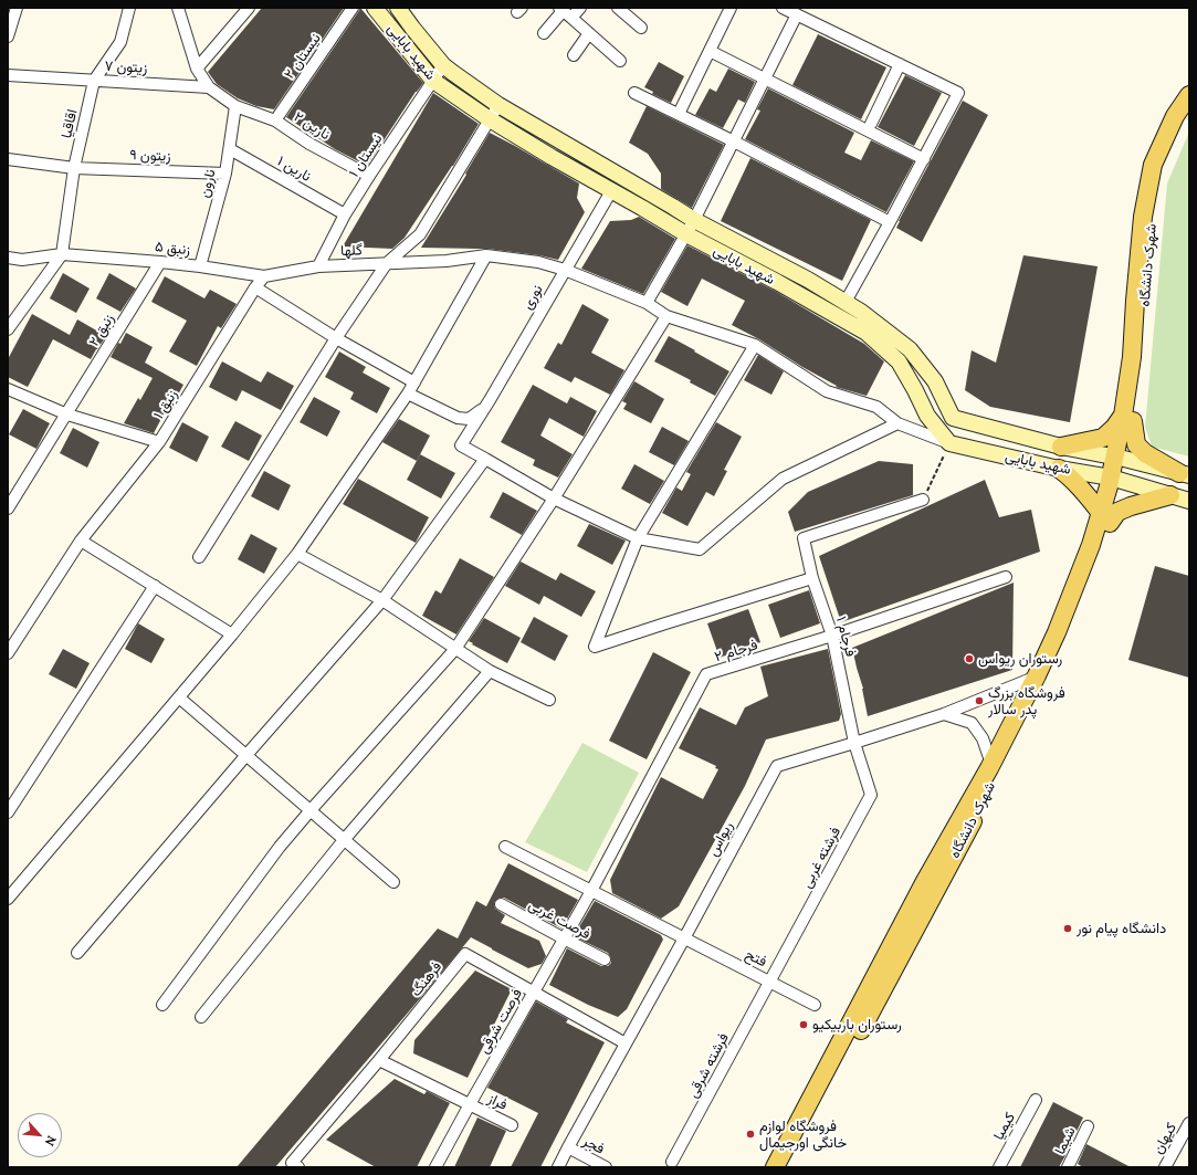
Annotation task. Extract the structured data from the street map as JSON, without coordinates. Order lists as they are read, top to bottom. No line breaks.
{"streets":{"main road":["شهید بابایی","شهرک دانشگاه"],"street":["نیستان ۲","زیتون ۷","اقاقیا","نارین ۲","زیتون ۹","نیستان ۱","نارین ۱","نارون","زنبق ۵","گلها","نوری","زنبق ۲","زنبق ۱","فرجام ۱","فرجام ۲","ریواس","فرشته غربی","فرصت غربی","فتح","فرهنگ","فرصت شرقی","فرشته شرقی","فراز","کیمیا","کیهان","شیما","فجر"]},"crossings":[["شهید بابایی","نیستان ۱"],["شهید بابایی","گلها"],["شهید بابایی","نوری"],["نیستان ۲","نارین ۲"],["زیتون ۷","اقاقیا"],["اقاقیا","زیتون ۹"],["اقاقیا","زنبق ۵"],["نارین ۲","نیستان ۱"],["نارین ۲","نارون"],["زیتون ۹","نارون"],["نیستان ۱","نارین ۱"],["نیستان ۱","زنبق ۵"],["نیستان ۱","گلها"],["نارین ۱","نارون"],["نارون","زنبق ۵"],["زنبق ۵","گلها"],["زنبق ۵","زنبق ۲"],["زنبق ۵","زنبق ۱"],["گلها","نوری"],["فرجام ۱","فرجام ۲"],["فرجام ۱","ریواس"],["فرجام ۱","فرشته غربی"],["فرجام ۲","فتح"],["فرجام ۲","فرصت شرقی"],["ریواس","فرشته غربی"],["ریواس","فتح"],["ریواس","فرهنگ"],["ریواس","فجر"],["فرشته غربی","فتح"],["فرشته غربی","فرشته شرقی"],["فرصت غربی","فرصت شرقی"],["فتح","فرصت شرقی"],["فتح","فرشته شرقی"],["فرهنگ","فرصت شرقی"],["فرهنگ","فراز"],["فرصت شرقی","فراز"]],"places":["رستوران ریواس","فروشگاه بزرگ پدر سالار","دانشگاه پیام نور","رستوران باربیکیو","فروشگاه لوازم خانگی اورجیمال"],"north":"bottom right"}
